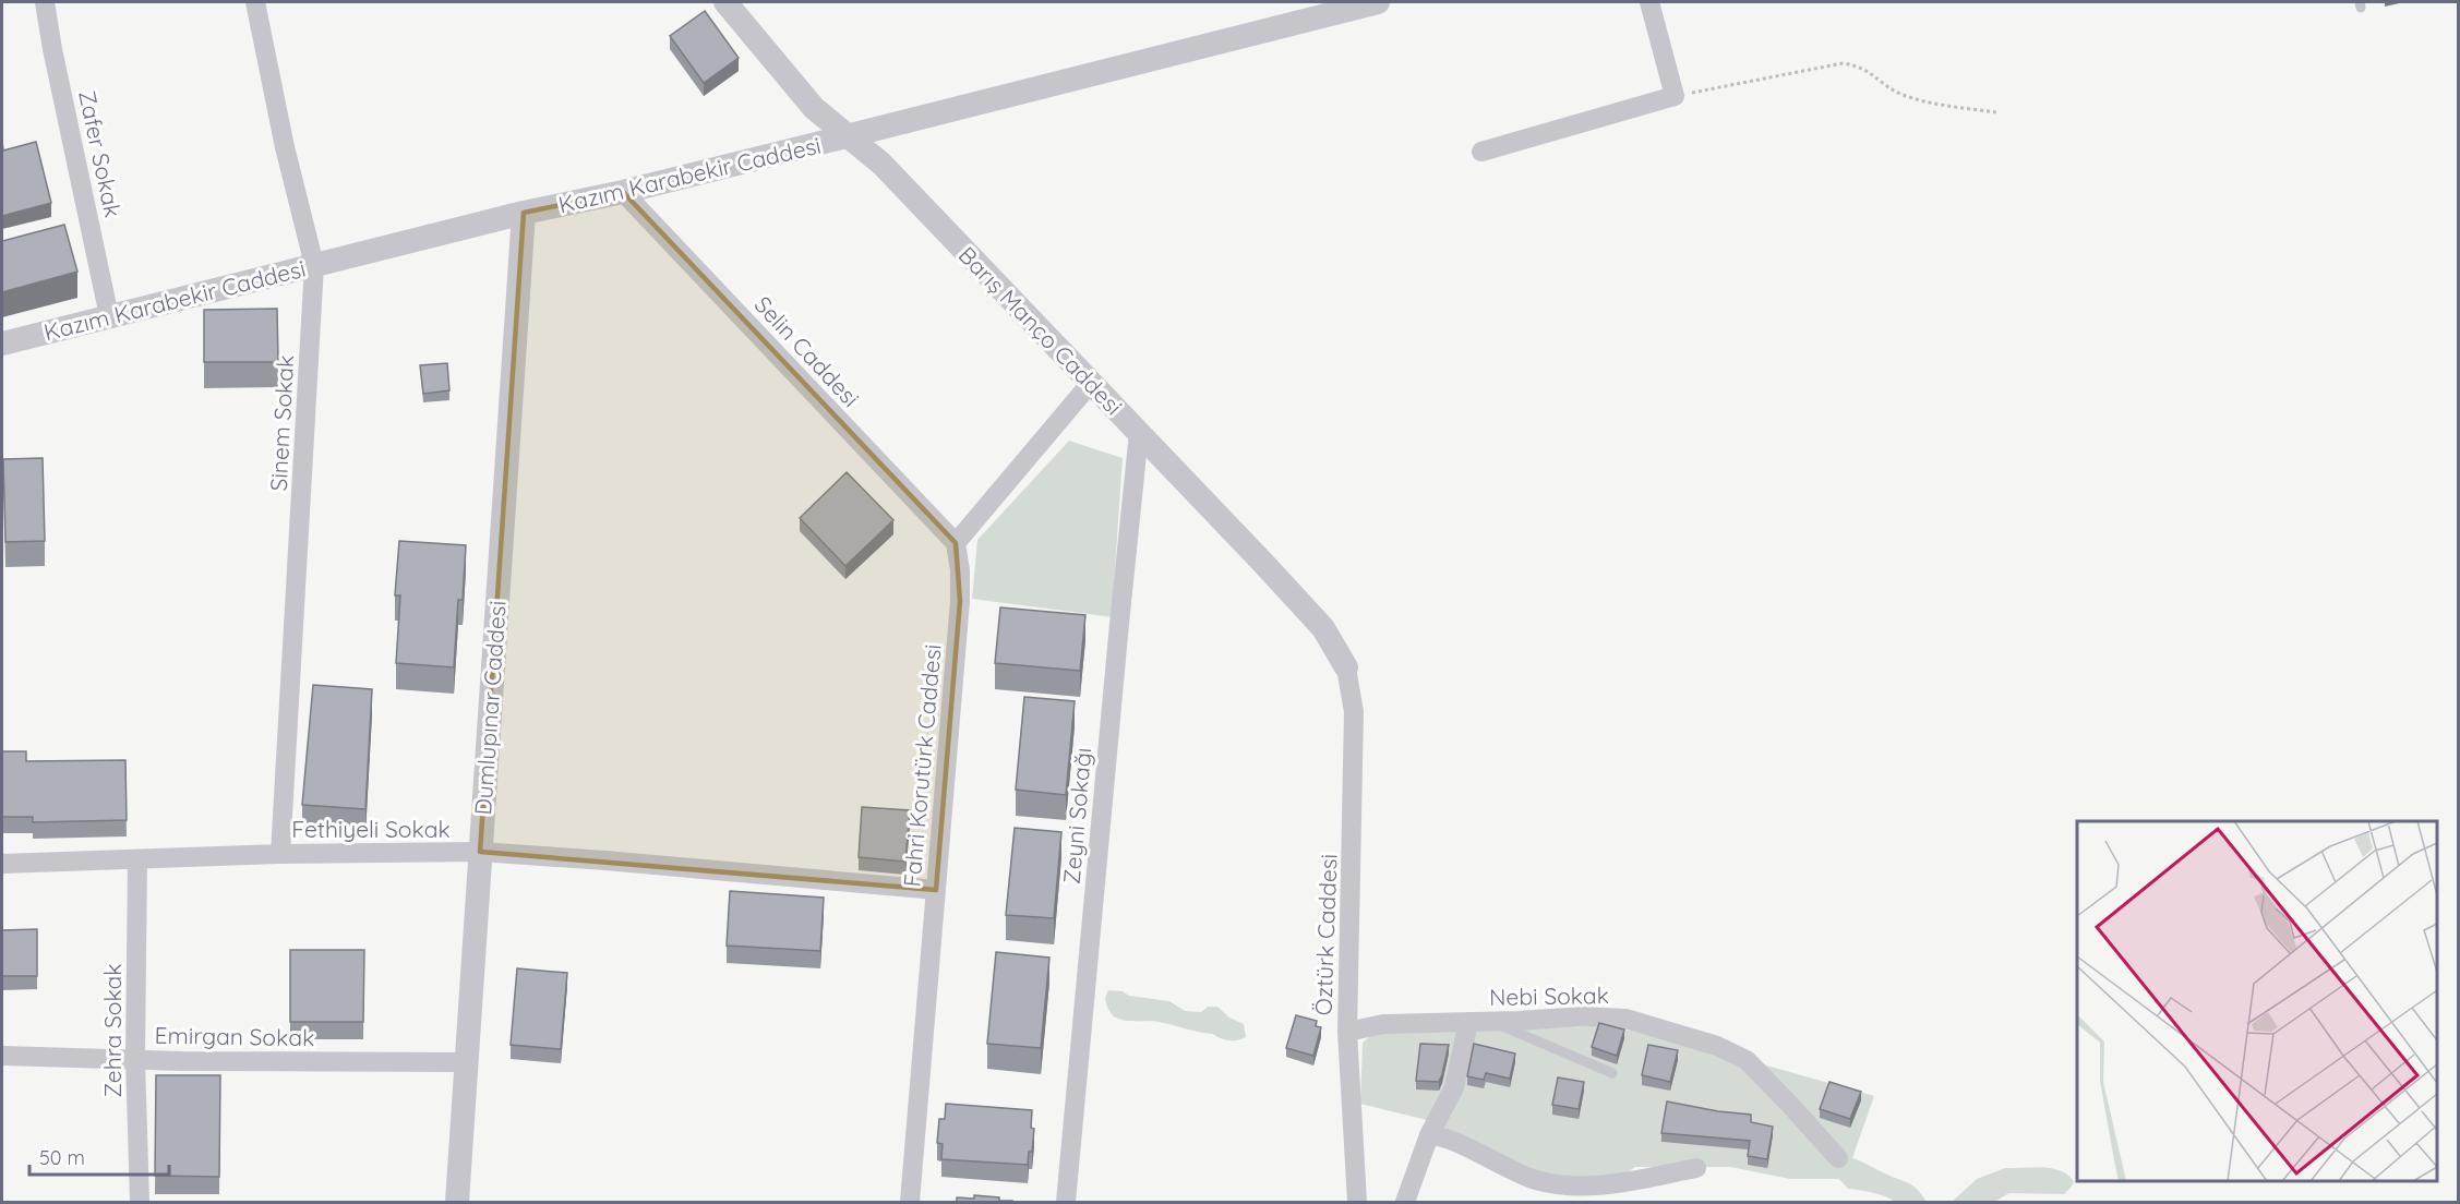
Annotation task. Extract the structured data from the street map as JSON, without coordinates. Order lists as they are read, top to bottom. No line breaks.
{"streets":{"street":["Zafer Sokak","Kazım Karabekir Caddesi","Barış Manço Caddesi","Selin Caddesi","Sinem Sokak","Dumlupınar Caddesi","Fahri Korutürk Caddesi","Zeyni Sokağı","Fethiyeli Sokak","Öztürk Caddesi","Nebi Sokak","Zehra Sokak","Emirgan Sokak"]},"crossings":[["Zafer Sokak","Kazım Karabekir Caddesi"],["Kazım Karabekir Caddesi","Barış Manço Caddesi"],["Kazım Karabekir Caddesi","Selin Caddesi"],["Kazım Karabekir Caddesi","Sinem Sokak"],["Kazım Karabekir Caddesi","Dumlupınar Caddesi"],["Barış Manço Caddesi","Zeyni Sokağı"],["Barış Manço Caddesi","Öztürk Caddesi"],["Selin Caddesi","Fahri Korutürk Caddesi"],["Sinem Sokak","Fethiyeli Sokak"],["Dumlupınar Caddesi","Fethiyeli Sokak"],["Dumlupınar Caddesi","Emirgan Sokak"],["Fahri Korutürk Caddesi","Fethiyeli Sokak"],["Fethiyeli Sokak","Zehra Sokak"],["Öztürk Caddesi","Nebi Sokak"],["Zehra Sokak","Emirgan Sokak"]],"scale_bar":"50 m"}
